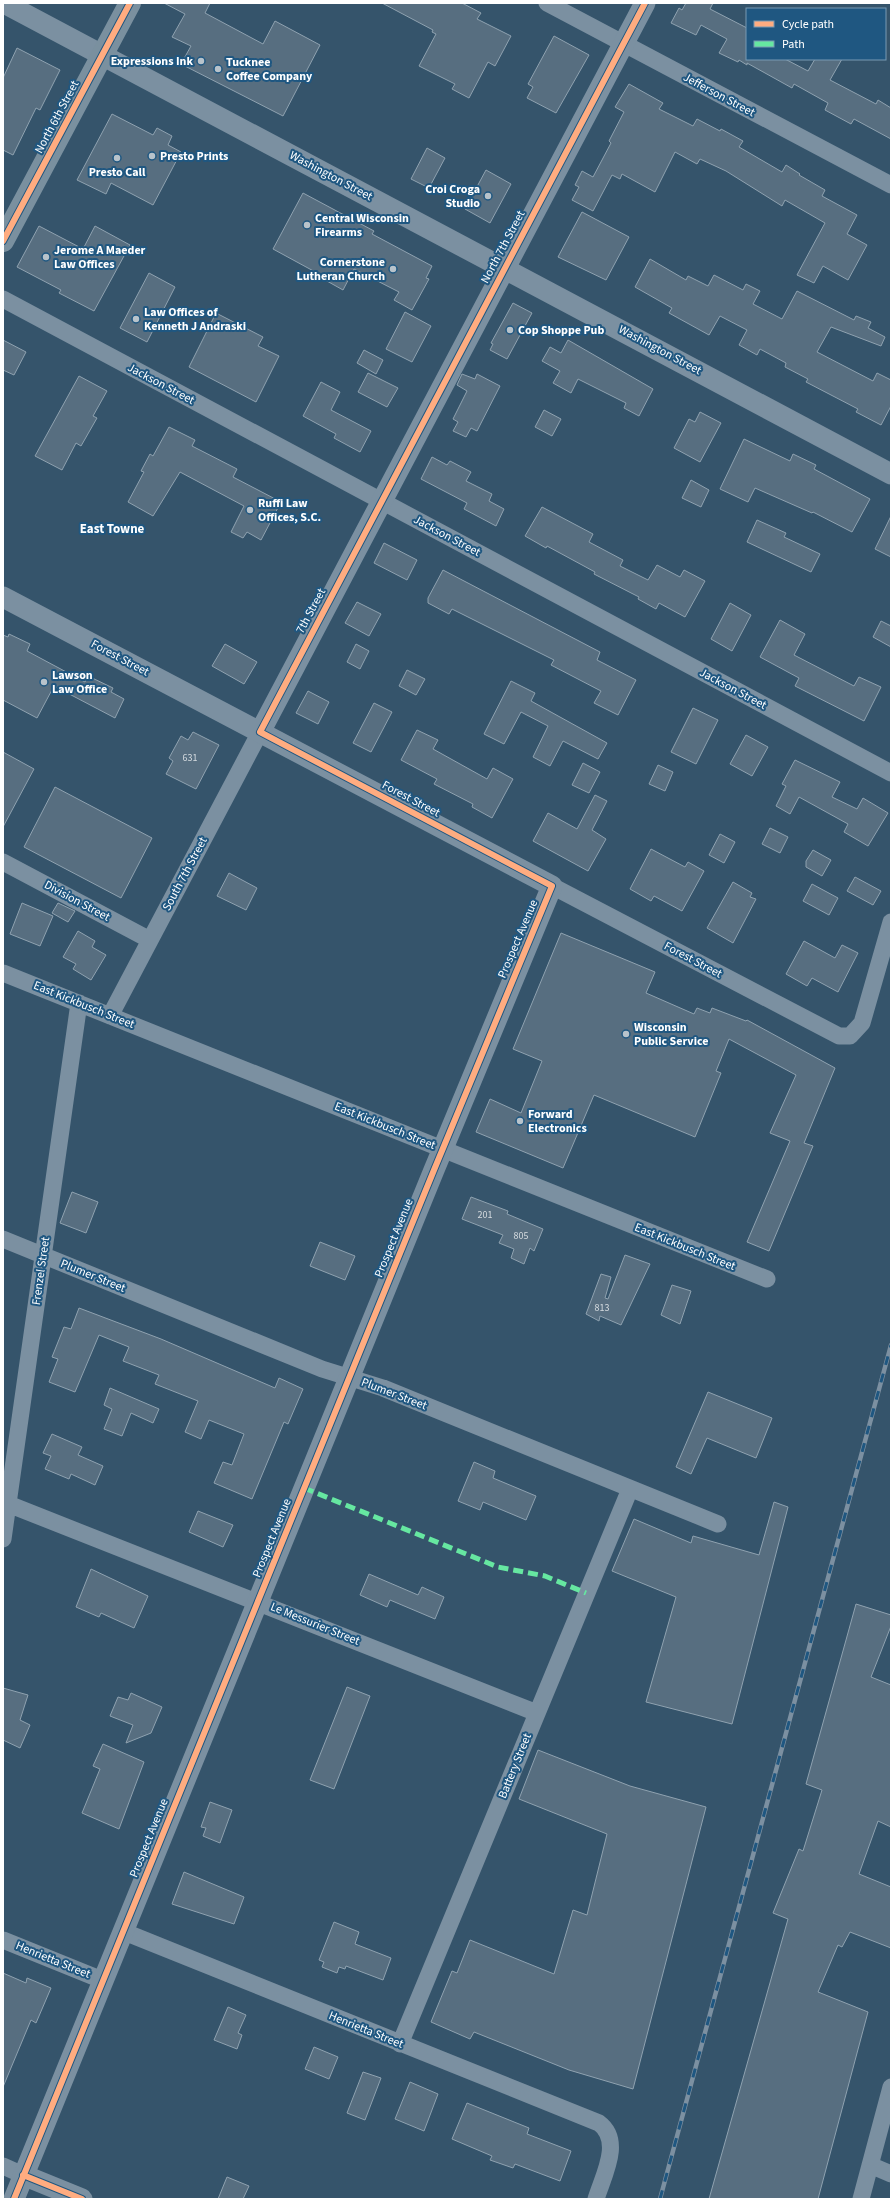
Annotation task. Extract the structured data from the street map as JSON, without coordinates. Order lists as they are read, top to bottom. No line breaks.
{"streets":{"main road":["North 6th Street"],"street":["Jefferson Street","Washington Street","North 7th Street","Jackson Street","7th Street","Forest Street","South 7th Street","Division Street","Prospect Avenue","East Kickbusch Street","Frenzel Street","Plumer Street","Le Messurier Street","Battery Street","Henrietta Street"]},"crossings":[["Jefferson Street","North 7th Street"],["North 6th Street","Washington Street"],["Washington Street","North 7th Street"],["North 7th Street","Jackson Street"],["North 7th Street","7th Street"],["Jackson Street","7th Street"],["7th Street","Forest Street"],["7th Street","South 7th Street"],["Forest Street","South 7th Street"],["Forest Street","Prospect Avenue"],["South 7th Street","Division Street"],["South 7th Street","East Kickbusch Street"],["Prospect Avenue","East Kickbusch Street"],["Prospect Avenue","Plumer Street"],["Prospect Avenue","Le Messurier Street"],["Prospect Avenue","Henrietta Street"],["East Kickbusch Street","Frenzel Street"],["Frenzel Street","Plumer Street"],["Frenzel Street","Le Messurier Street"],["Plumer Street","Battery Street"],["Le Messurier Street","Battery Street"],["Battery Street","Henrietta Street"]],"districts":["East Towne"],"places":["Expressions Ink","Tucknee Coffee Company","Presto Prints","Presto Call","Croi Croga Studio","Central Wisconsin Firearms","Jerome A Maeder Law Offices","Cornerstone Lutheran Church","Law Offices of Kenneth J Andraski","Cop Shoppe Pub","Ruffi Law Offices, S.C.","Lawson Law Office","Wisconsin Public Service","Forward Electronics"],"house_numbers":["631","201","805","813"],"legend":["Cycle path","Path"]}
